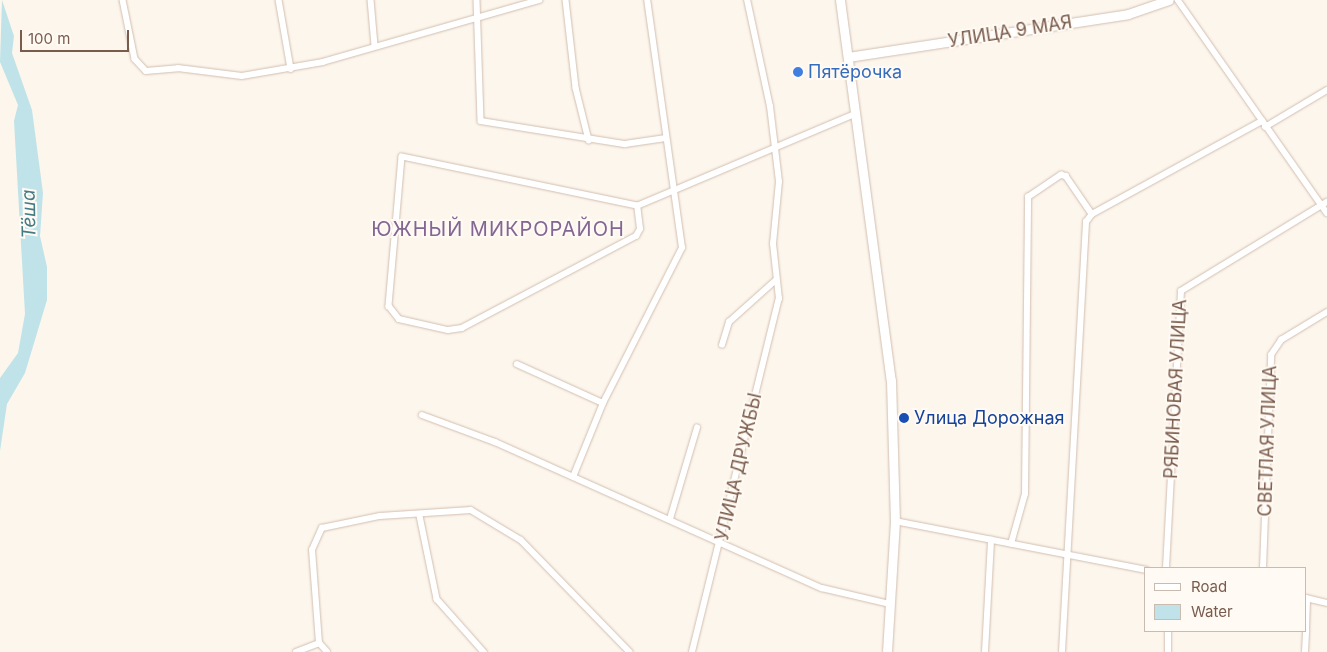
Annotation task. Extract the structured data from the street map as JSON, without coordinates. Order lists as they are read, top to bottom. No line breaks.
{"streets":{"main road":["УЛИЦА 9 МАЯ"],"street":["РЯБИНОВАЯ УЛИЦА","СВЕТЛАЯ УЛИЦА","УЛИЦА ДРУЖБЫ"]},"districts":["ЮЖНЫЙ МИКРОРАЙОН"],"water":["Тёша"],"places":["Пятёрочка","Улица Дорожная"],"legend":["Road","Water"],"scale_bar":"100 m"}
